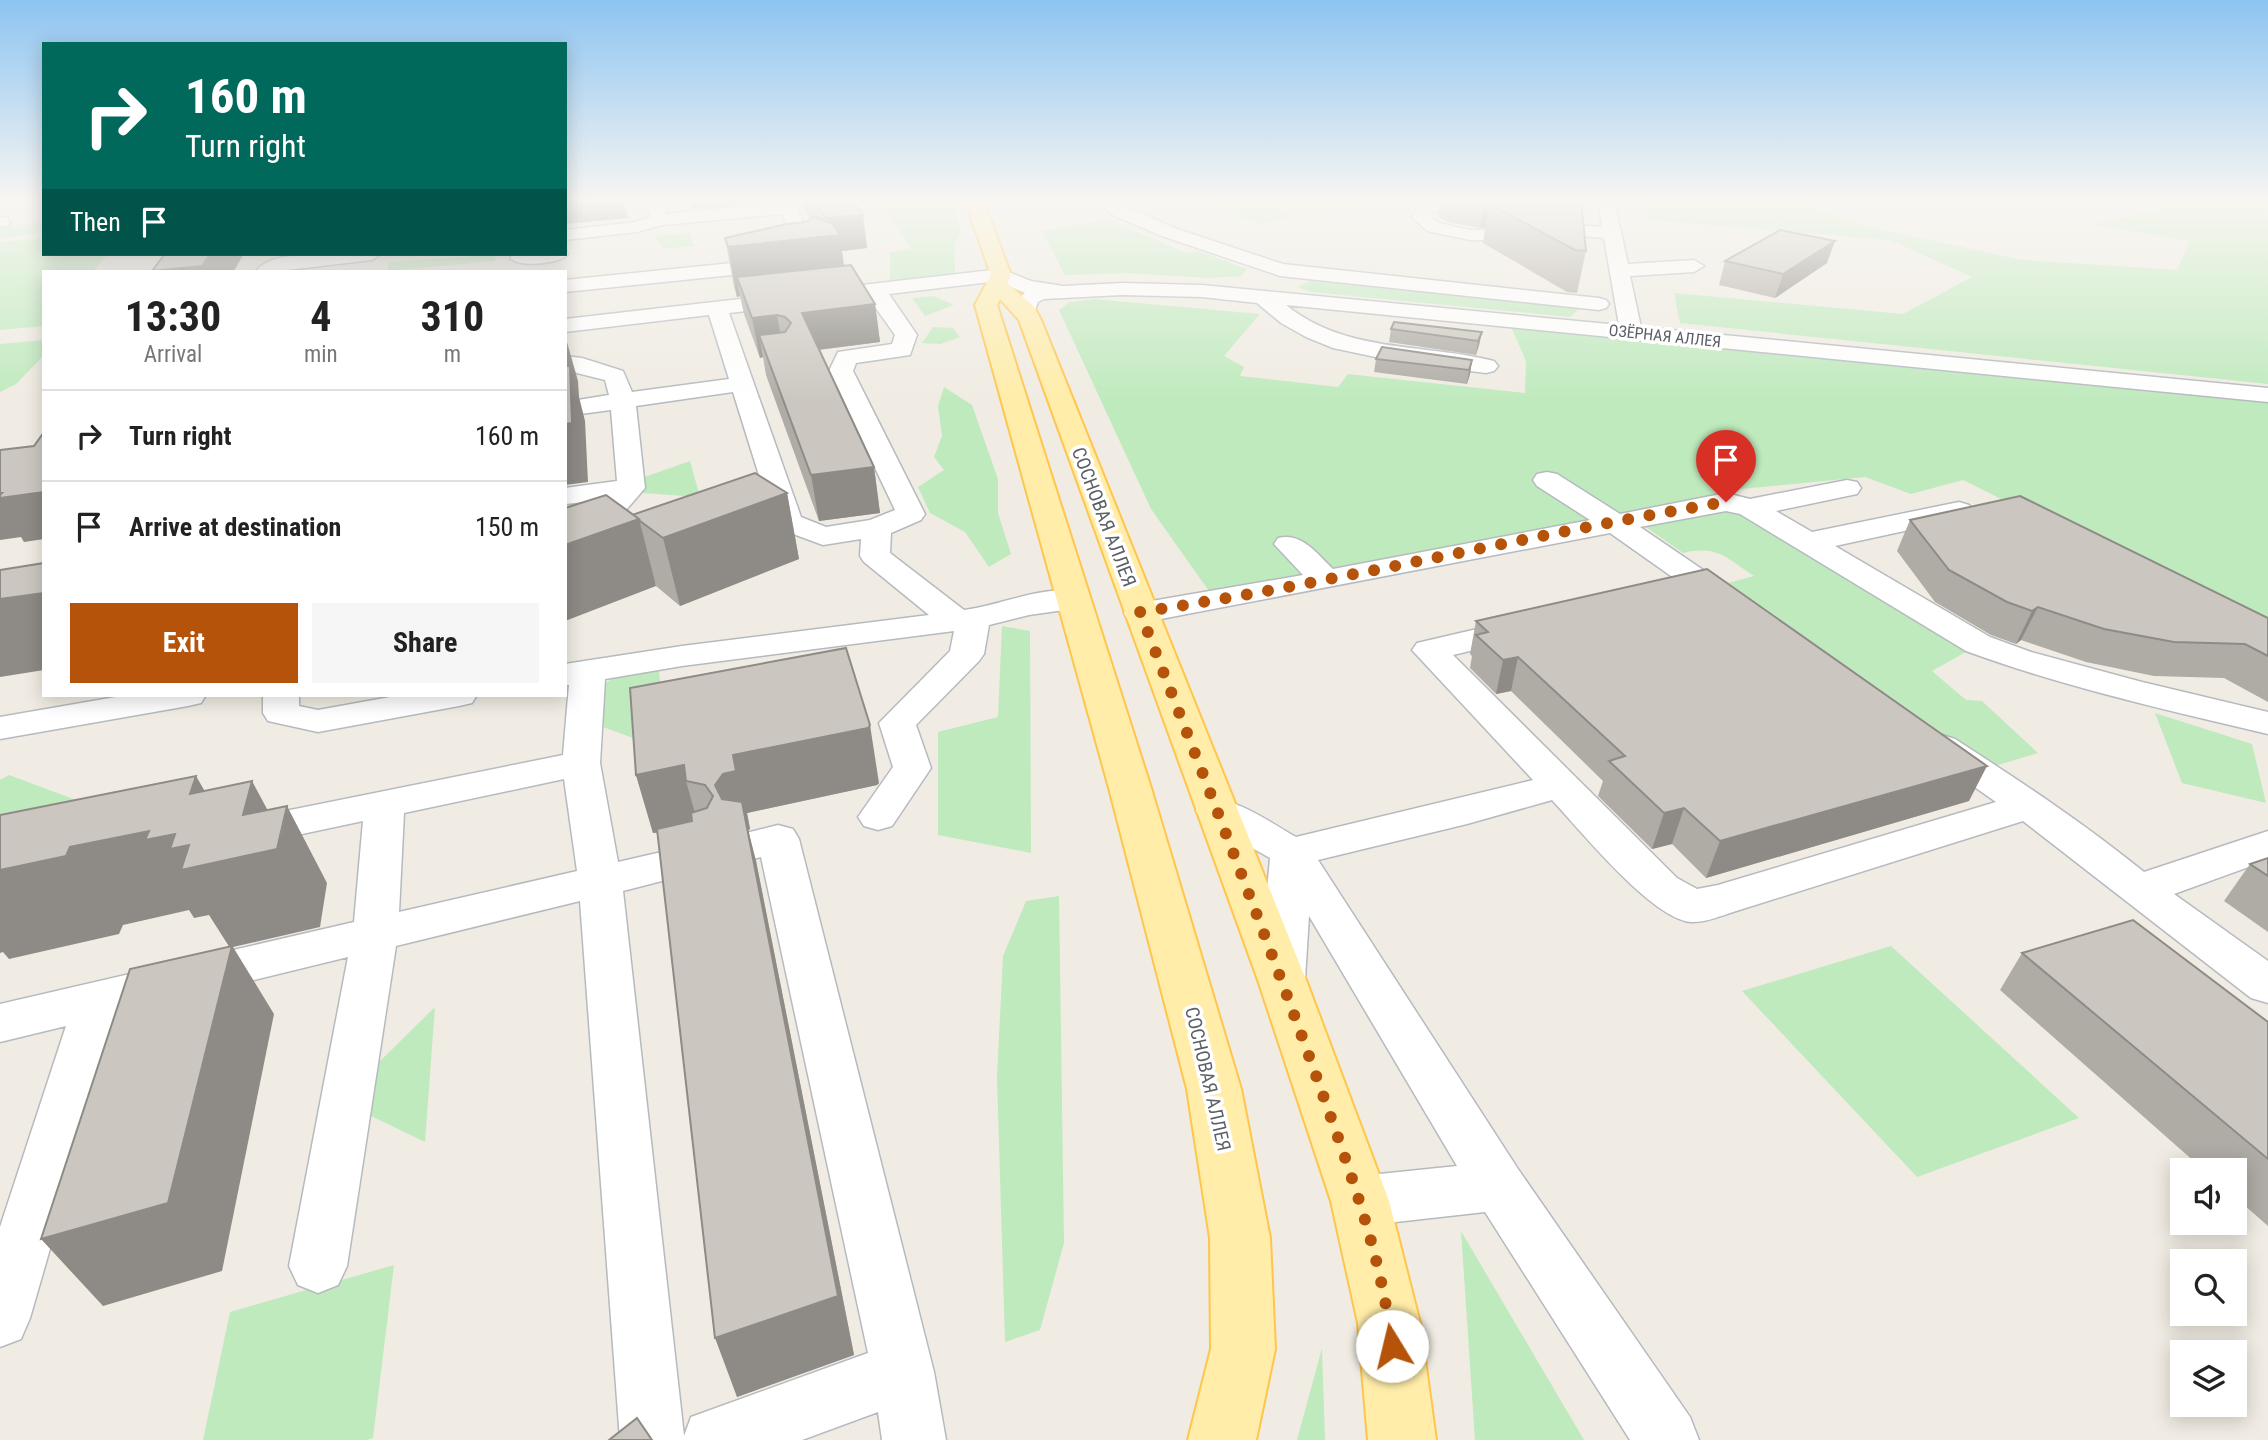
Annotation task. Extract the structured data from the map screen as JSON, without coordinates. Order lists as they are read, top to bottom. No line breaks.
{"streets":{"main road":["СОСНОВАЯ АЛЛЕЯ"],"street":["ОЗЁРНАЯ АЛЛЕЯ"]},"page":{"turn":["160 m","Turn right"],"then":"Then","eta":["13:30","Arrival","4","min","310","m"],"list":[{"name":"Turn right","value":"160 m"},{"name":"Arrive at destination","value":"150 m"}],"buttons":["Exit","Share"]}}
